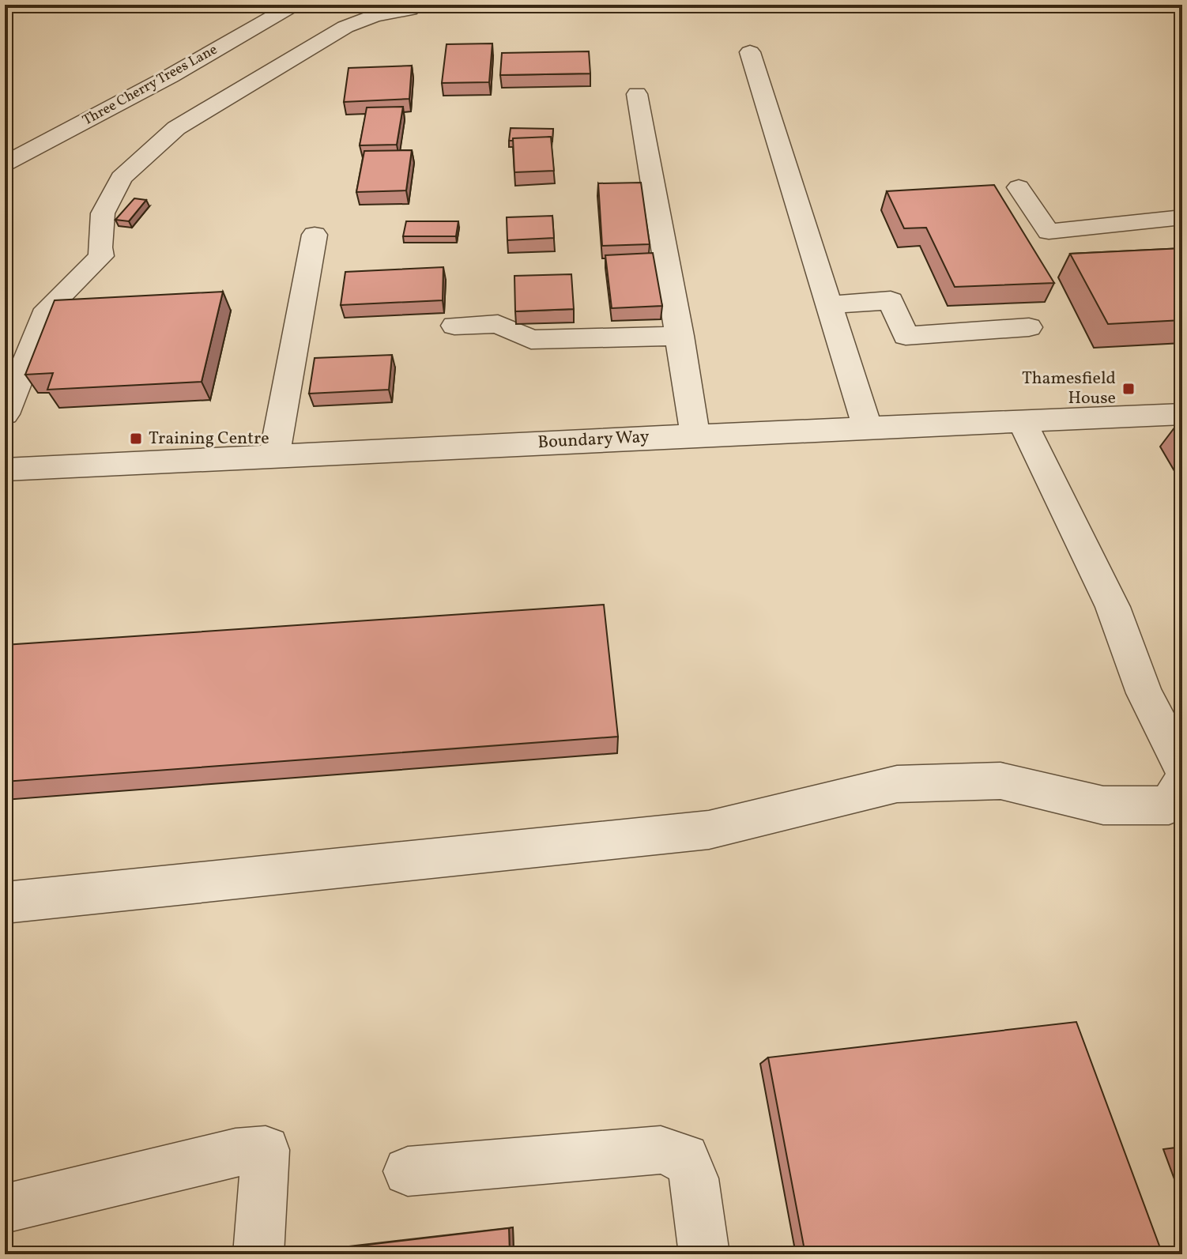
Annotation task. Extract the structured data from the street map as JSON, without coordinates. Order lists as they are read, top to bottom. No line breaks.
{"streets":{"street":["Three Cherry Trees Lane","Boundary Way"]},"places":{"transit":["Thamesfield House","Training Centre"]}}
